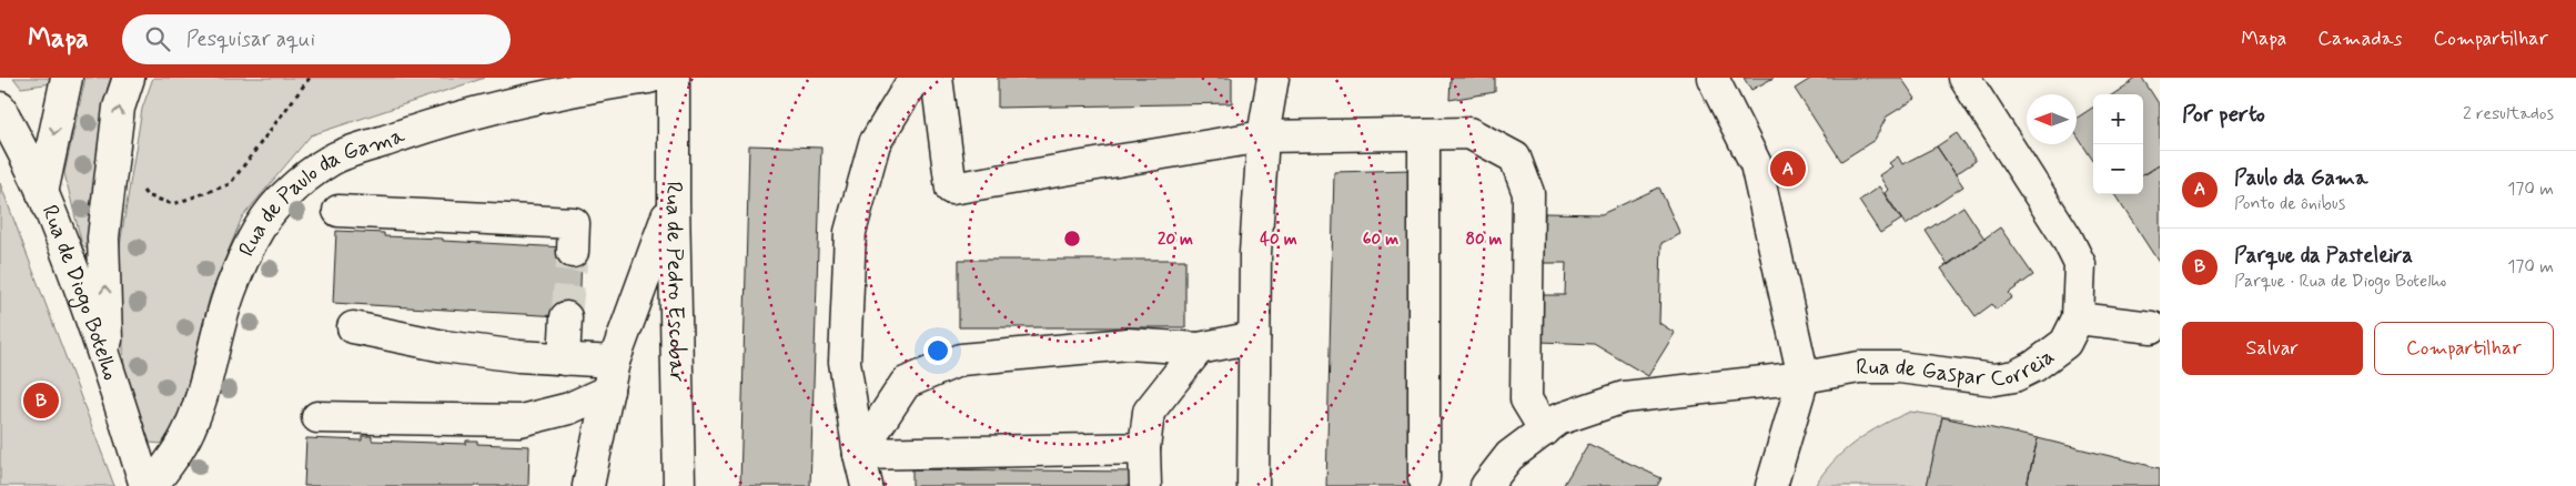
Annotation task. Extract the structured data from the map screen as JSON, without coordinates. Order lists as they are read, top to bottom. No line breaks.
{"streets":{"street":["Rua de Paulo da Gama","Rua de Pedro Escobar","Rua de Diogo Botelho","Rua de Gaspar Correia"]},"north":"left","page":{"header":"Mapa","search":"Pesquisar aqui","nav":["Mapa","Camadas","Compartilhar"],"heading":["Por perto","2 resultados"],"map_buttons":["+","−"],"pins":["A","B"],"list":[{"mark":"A","name":"Paulo da Gama","note":"Ponto de ônibus","value":"170 m"},{"mark":"B","name":"Parque da Pasteleira","note":"Parque · Rua de Diogo Botelho","value":"170 m"}],"buttons":["Salvar","Compartilhar"]},"rings":["20 m","40 m","60 m","80 m"]}
